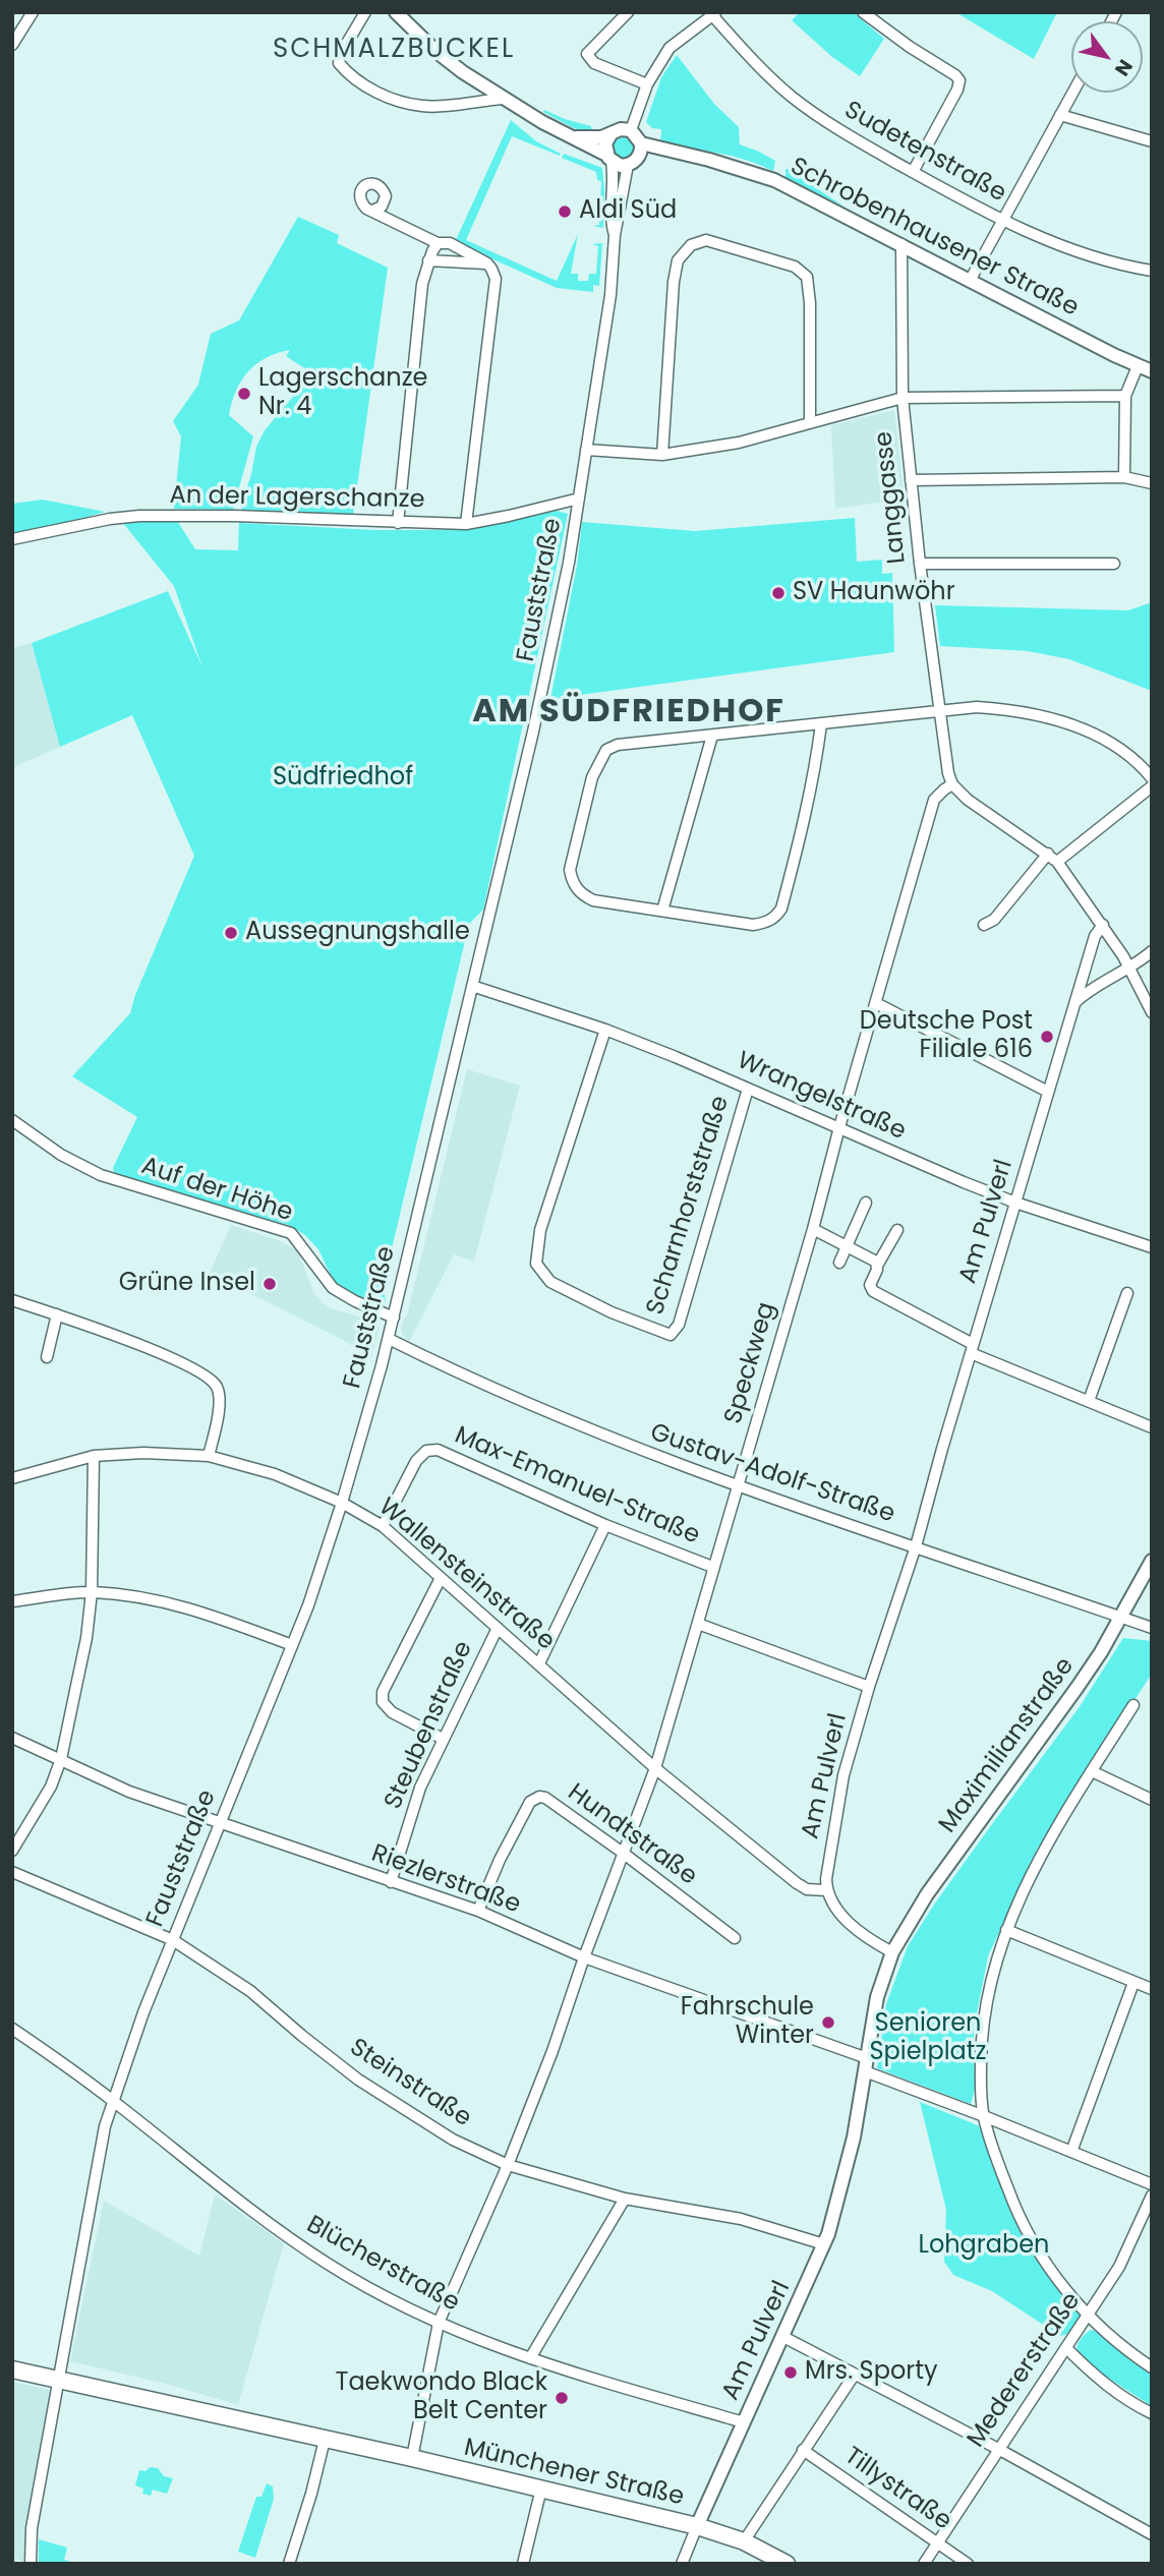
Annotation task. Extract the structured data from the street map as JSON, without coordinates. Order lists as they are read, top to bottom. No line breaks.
{"streets":{"main road":["Münchener Straße"],"street":["Sudetenstraße","Schrobenhausener Straße","Langgasse","An der Lagerschanze","Fauststraße","Wrangelstraße","Auf der Höhe","Scharnhorststraße","Am Pulverl","Speckweg","Gustav-Adolf-Straße","Max-Emanuel-Straße","Wallensteinstraße","Steubenstraße","Maximilianstraße","Hundtstraße","Riezlerstraße","Steinstraße","Blücherstraße","Medererstraße","Tillystraße"]},"crossings":[["Schrobenhausener Straße","Langgasse"],["Schrobenhausener Straße","Fauststraße"],["Langgasse","Speckweg"],["An der Lagerschanze","Fauststraße"],["Fauststraße","Wrangelstraße"],["Fauststraße","Auf der Höhe"],["Fauststraße","Gustav-Adolf-Straße"],["Fauststraße","Wallensteinstraße"],["Fauststraße","Riezlerstraße"],["Fauststraße","Steinstraße"],["Fauststraße","Blücherstraße"],["Fauststraße","Münchener Straße"],["Wrangelstraße","Scharnhorststraße"],["Wrangelstraße","Am Pulverl"],["Wrangelstraße","Speckweg"],["Am Pulverl","Gustav-Adolf-Straße"],["Am Pulverl","Wallensteinstraße"],["Am Pulverl","Maximilianstraße"],["Am Pulverl","Riezlerstraße"],["Am Pulverl","Steinstraße"],["Am Pulverl","Blücherstraße"],["Am Pulverl","Münchener Straße"],["Speckweg","Gustav-Adolf-Straße"],["Speckweg","Max-Emanuel-Straße"],["Speckweg","Wallensteinstraße"],["Speckweg","Hundtstraße"],["Speckweg","Riezlerstraße"],["Speckweg","Steinstraße"],["Speckweg","Blücherstraße"],["Speckweg","Münchener Straße"],["Gustav-Adolf-Straße","Maximilianstraße"],["Max-Emanuel-Straße","Wallensteinstraße"],["Wallensteinstraße","Steubenstraße"],["Steubenstraße","Riezlerstraße"],["Hundtstraße","Riezlerstraße"],["Medererstraße","Tillystraße"]],"districts":["SCHMALZBUCKEL","AM SÜDFRIEDHOF"],"parks":["Südfriedhof","Senioren Spielplatz","Lohgraben"],"places":["Aldi Süd","Lagerschanze Nr. 4","SV Haunwöhr","Aussegnungshalle","Deutsche Post Filiale 616","Grüne Insel","Fahrschule Winter","Mrs. Sporty","Taekwondo Black Belt Center"],"north":"bottom right"}
